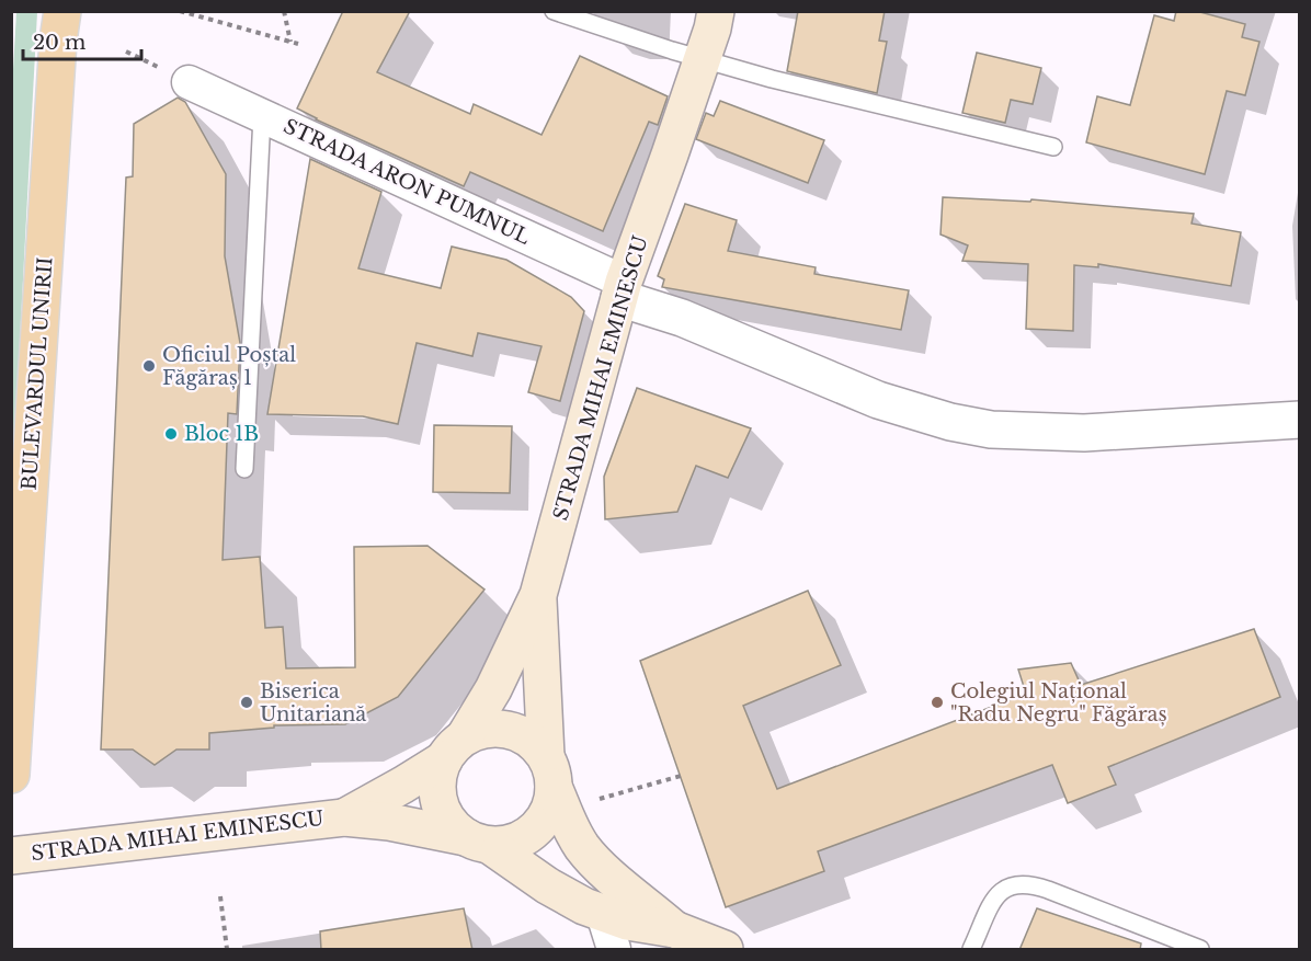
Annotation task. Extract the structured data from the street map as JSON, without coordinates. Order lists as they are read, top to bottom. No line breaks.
{"streets":{"main road":["BULEVARDUL UNIRII","STRADA MIHAI EMINESCU"],"street":["STRADA ARON PUMNUL"]},"crossings":[["STRADA ARON PUMNUL","STRADA MIHAI EMINESCU"]],"places":["Oficiul Poștal Făgăraș 1","Bloc 1B","Biserica Unitariană","Colegiul Național \"Radu Negru\" Făgăraș"],"scale_bar":"20 m"}
